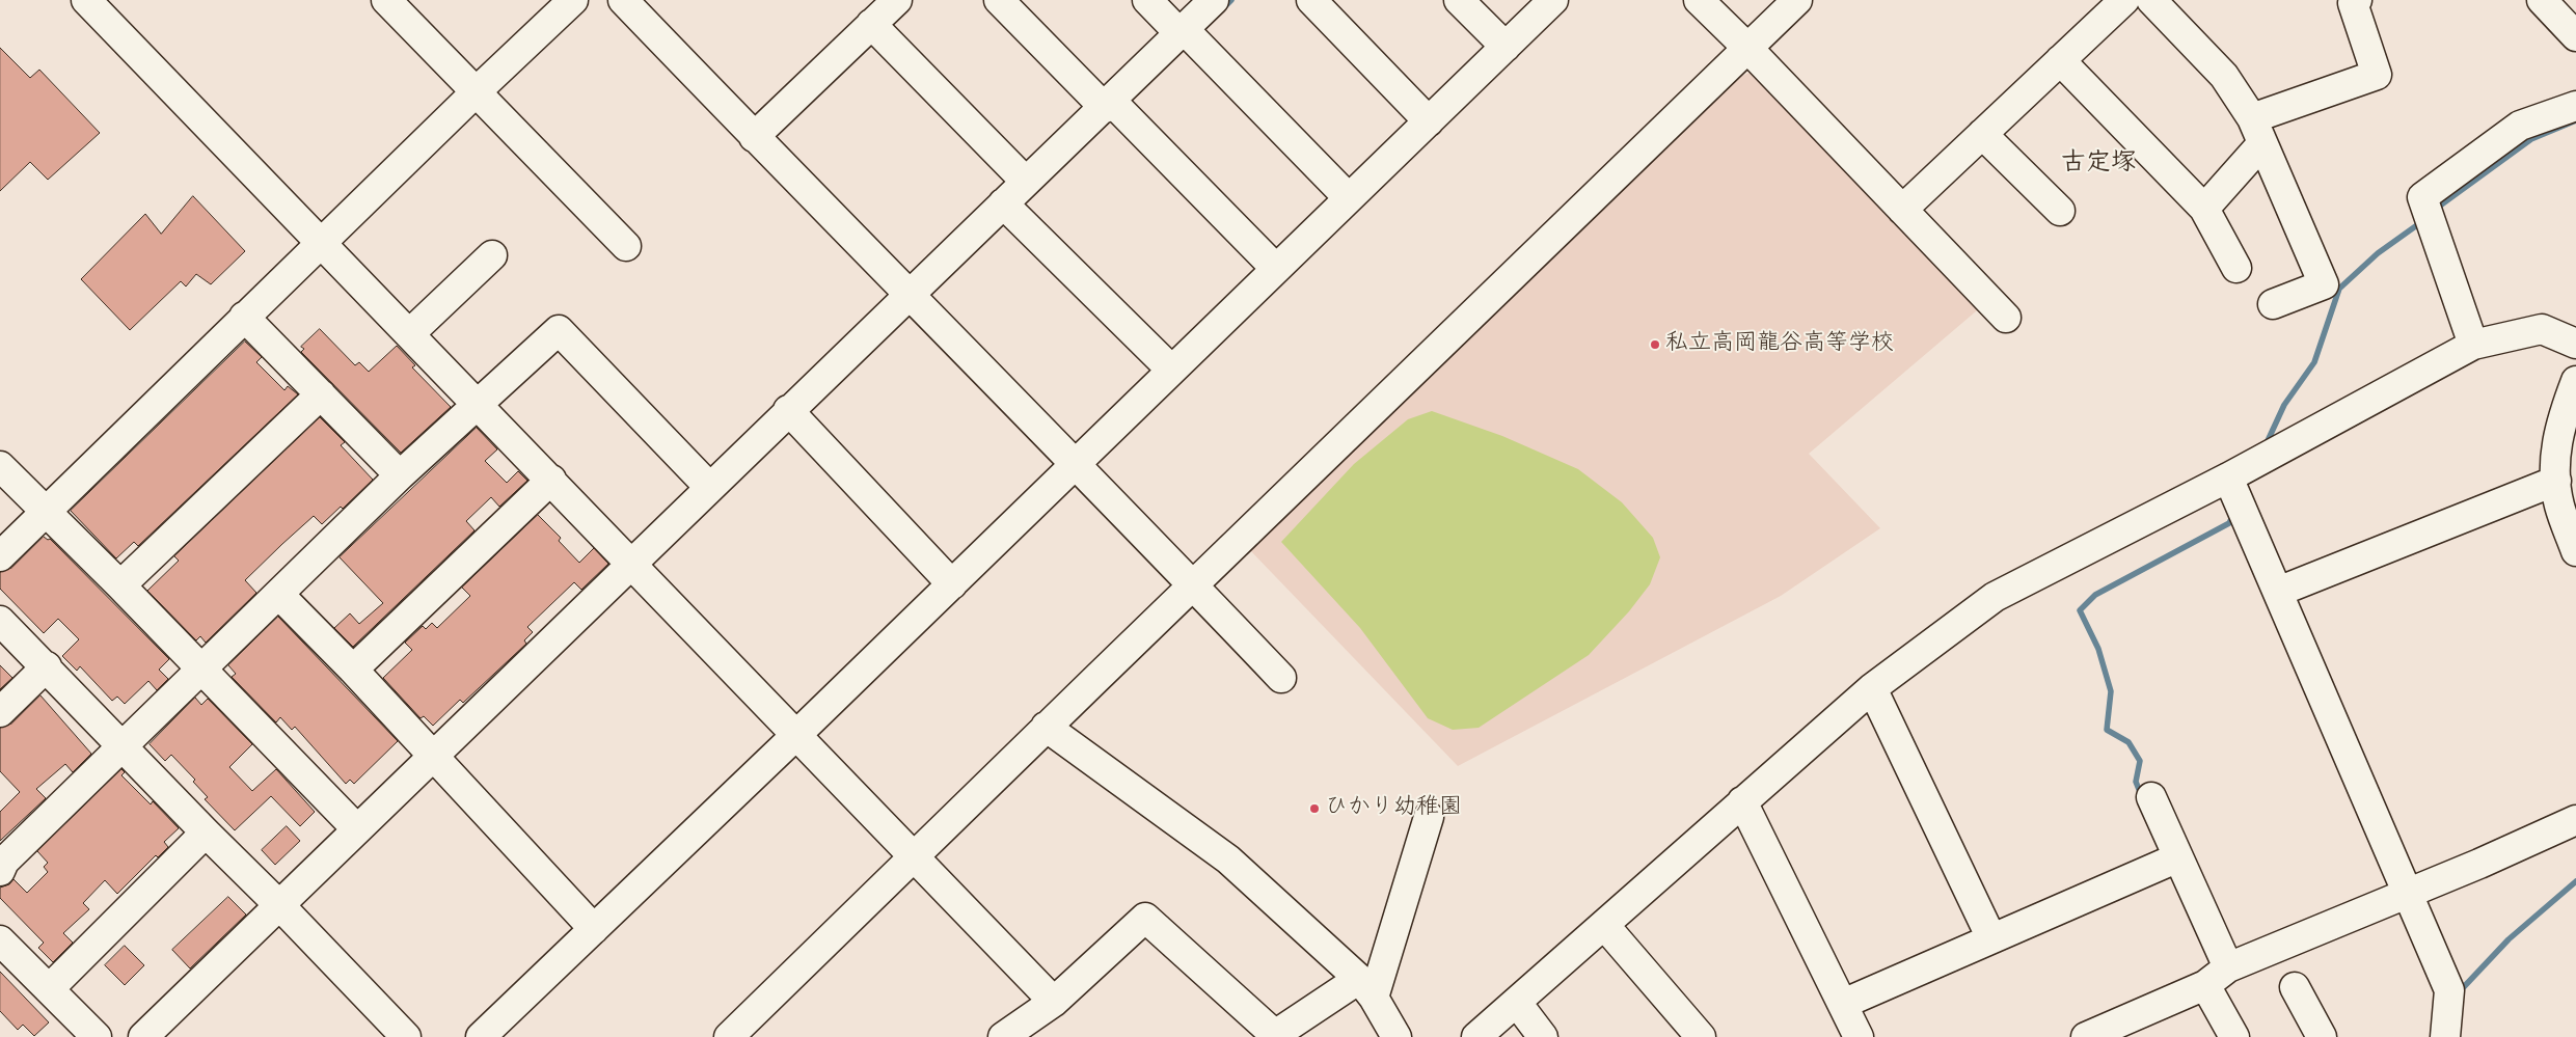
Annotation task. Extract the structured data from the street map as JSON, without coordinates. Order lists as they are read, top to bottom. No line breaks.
{"districts":["古定塚"],"places":["私立高岡龍谷高等学校","ひかり幼稚園"]}
